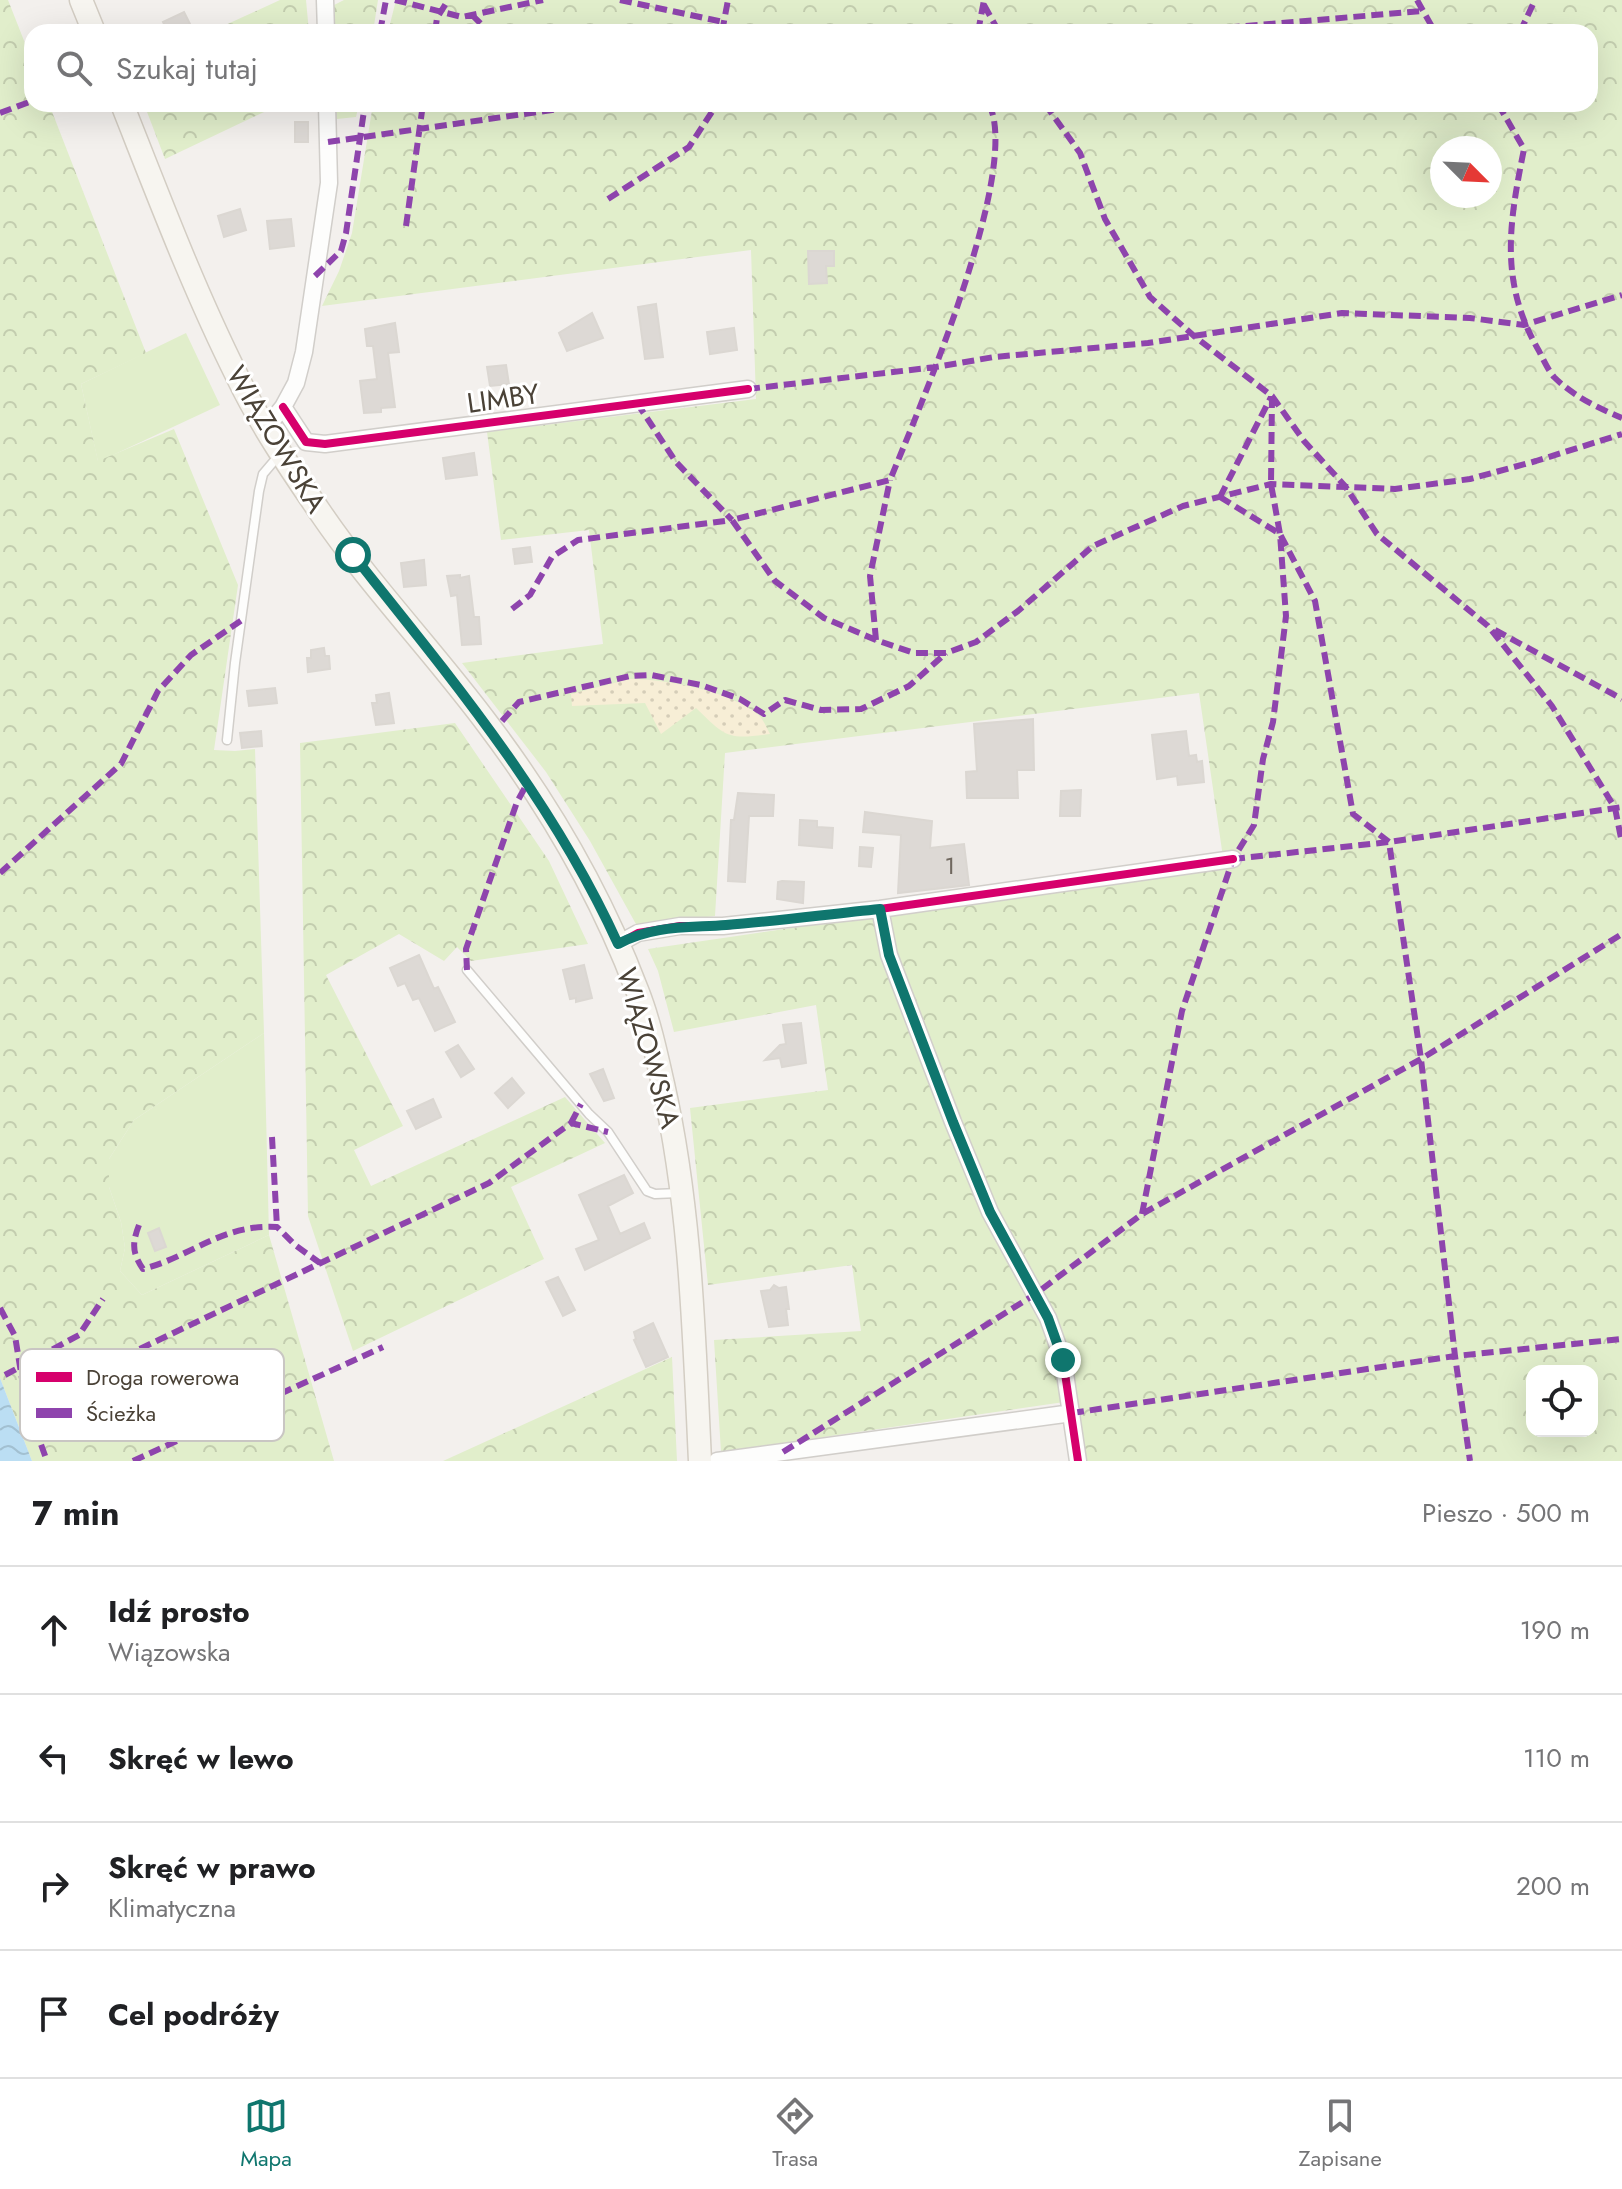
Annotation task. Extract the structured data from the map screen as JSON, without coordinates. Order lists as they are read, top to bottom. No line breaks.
{"streets":{"main road":["WIĄZOWSKA"],"street":["LIMBY"]},"house_numbers":["1"],"legend":["Droga rowerowa","Ścieżka"],"north":"bottom right","page":{"search":"Szukaj tutaj","heading":["7 min","Pieszo · 500 m"],"list":[["Idź prosto","Wiązowska","190 m"],["Skręć w lewo","110 m"],["Skręć w prawo","Klimatyczna","200 m"],"Cel podróży"],"nav":["Mapa","Trasa","Zapisane"]}}
